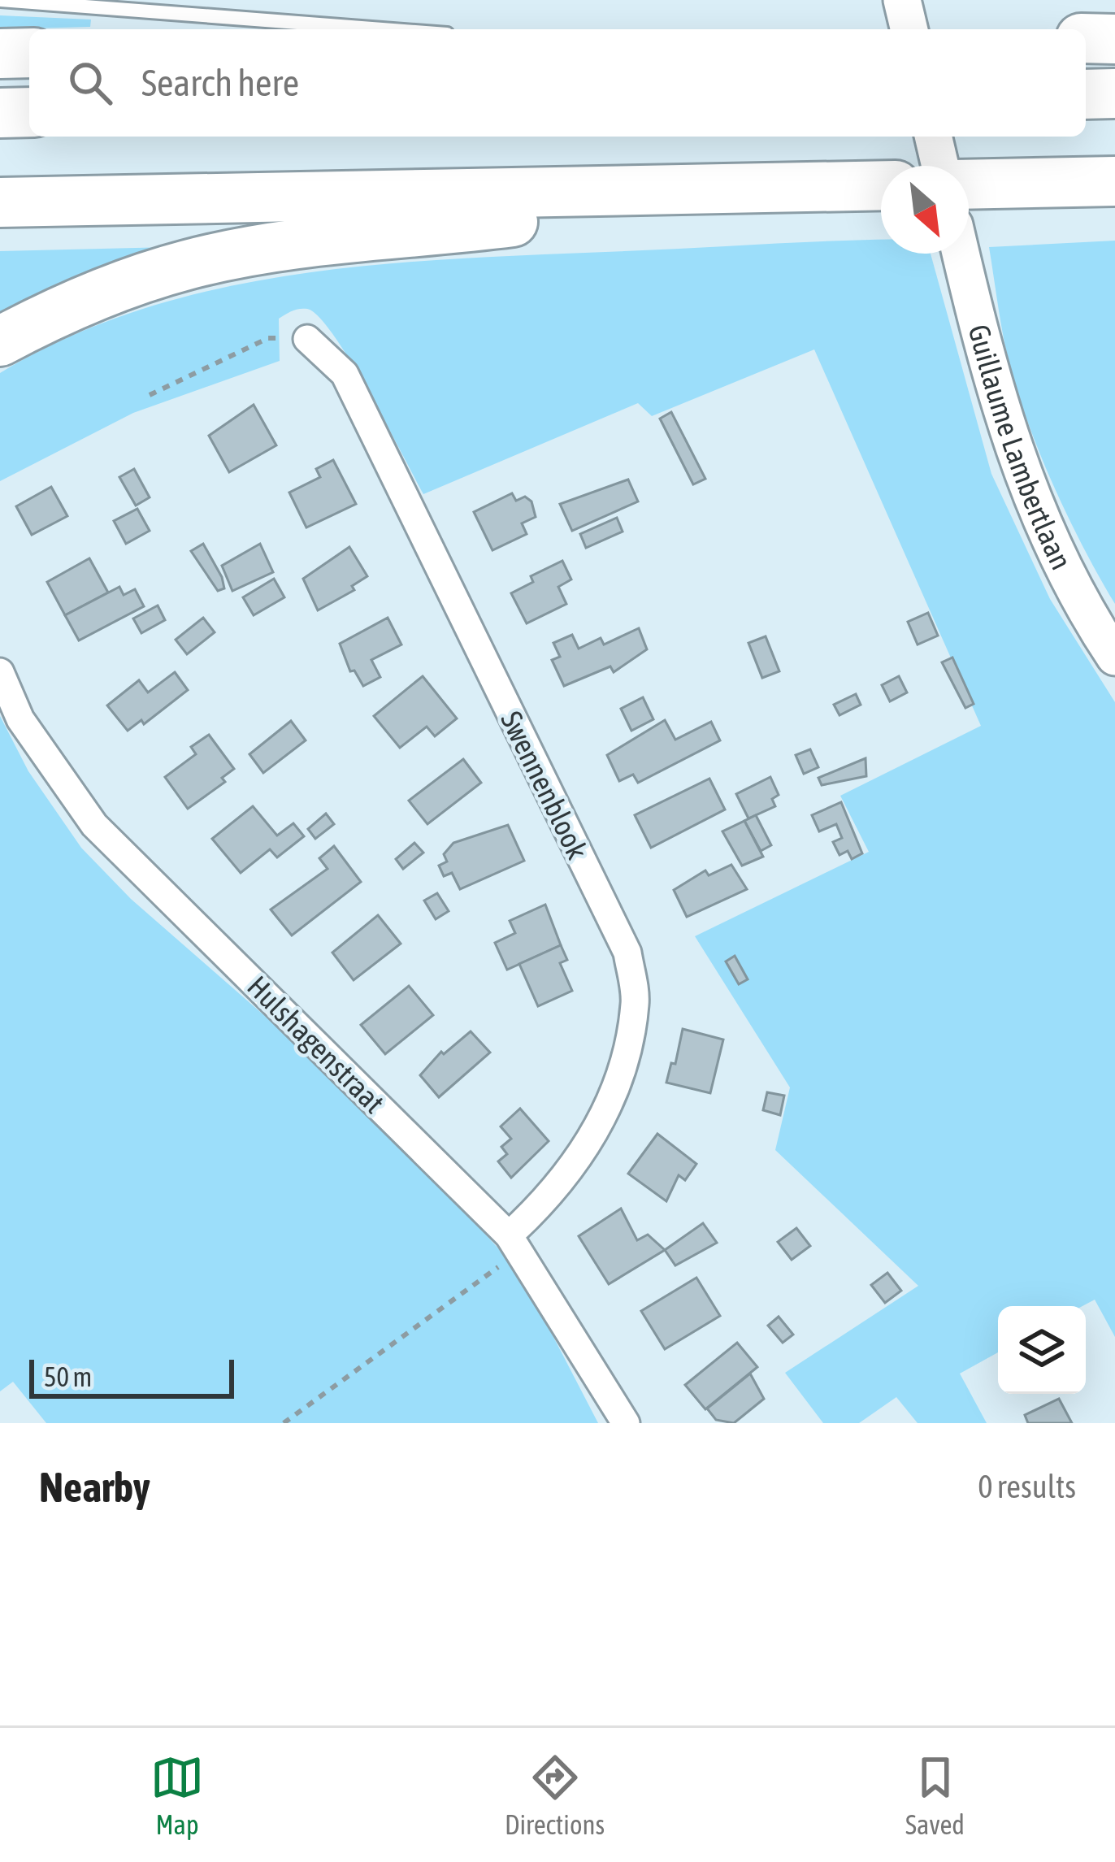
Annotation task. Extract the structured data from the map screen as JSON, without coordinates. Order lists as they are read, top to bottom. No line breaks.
{"streets":{"street":["Guillaume Lambertlaan","Swennenblook","Hulshagenstraat"]},"crossings":[["Swennenblook","Hulshagenstraat"]],"scale_bar":"50 m","north":"bottom right","page":{"search":"Search here","scale":"50 m","heading":["Nearby","0 results"],"nav":["Map","Directions","Saved"]}}
